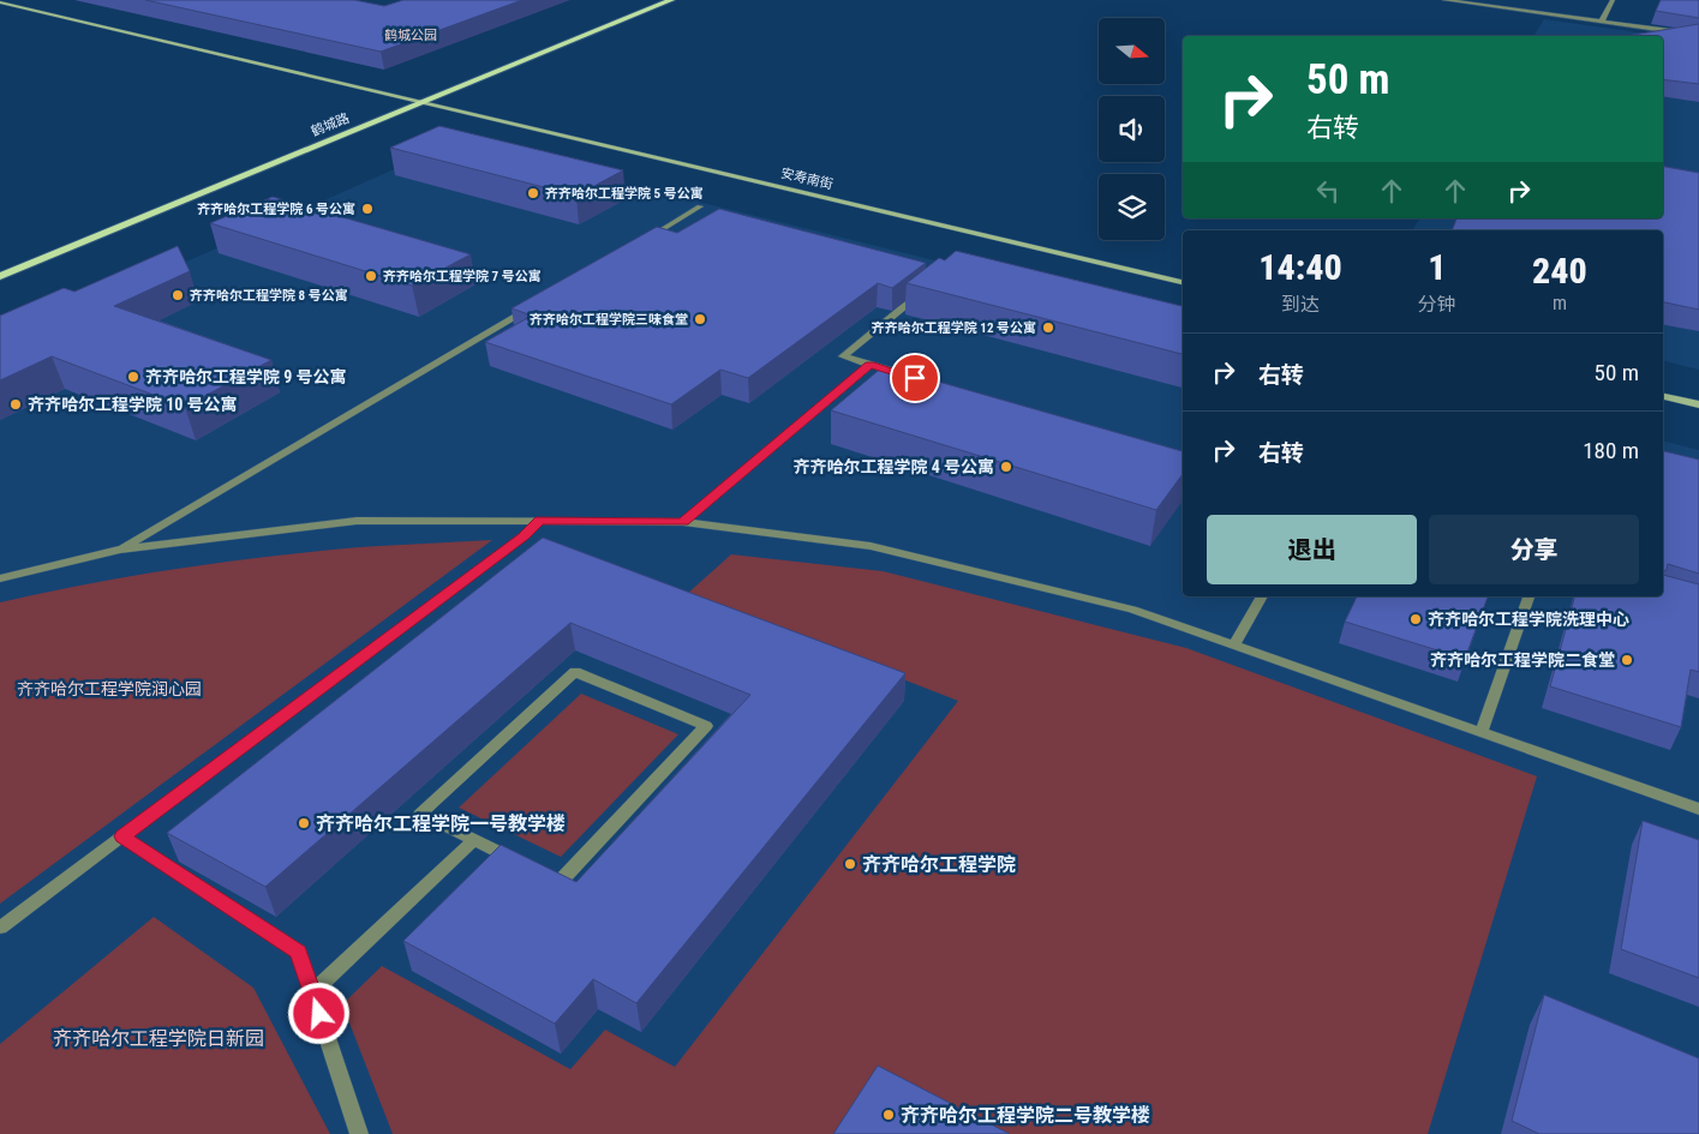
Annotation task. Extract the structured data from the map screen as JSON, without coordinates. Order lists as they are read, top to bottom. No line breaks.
{"streets":{"main road":["鹤城路"],"street":["安寿南街"]},"crossings":[["鹤城路","安寿南街"]],"parks":["鹤城公园","齐齐哈尔工程学院润心园","齐齐哈尔工程学院日新园"],"places":["齐齐哈尔工程学院 5 号公寓","齐齐哈尔工程学院 6 号公寓","齐齐哈尔工程学院 7 号公寓","齐齐哈尔工程学院 8 号公寓","齐齐哈尔工程学院三味食堂","齐齐哈尔工程学院 12 号公寓","齐齐哈尔工程学院 9 号公寓","齐齐哈尔工程学院 10 号公寓","齐齐哈尔工程学院 4 号公寓","齐齐哈尔工程学院洗理中心","齐齐哈尔工程学院二食堂","齐齐哈尔工程学院一号教学楼","齐齐哈尔工程学院","齐齐哈尔工程学院二号教学楼"],"north":"right","page":{"turn":["50 m","右转"],"eta":["14:40","到达","1","分钟","240","m"],"list":[{"name":"右转","value":"50 m"},{"name":"右转","value":"180 m"}],"buttons":["退出","分享"]}}
